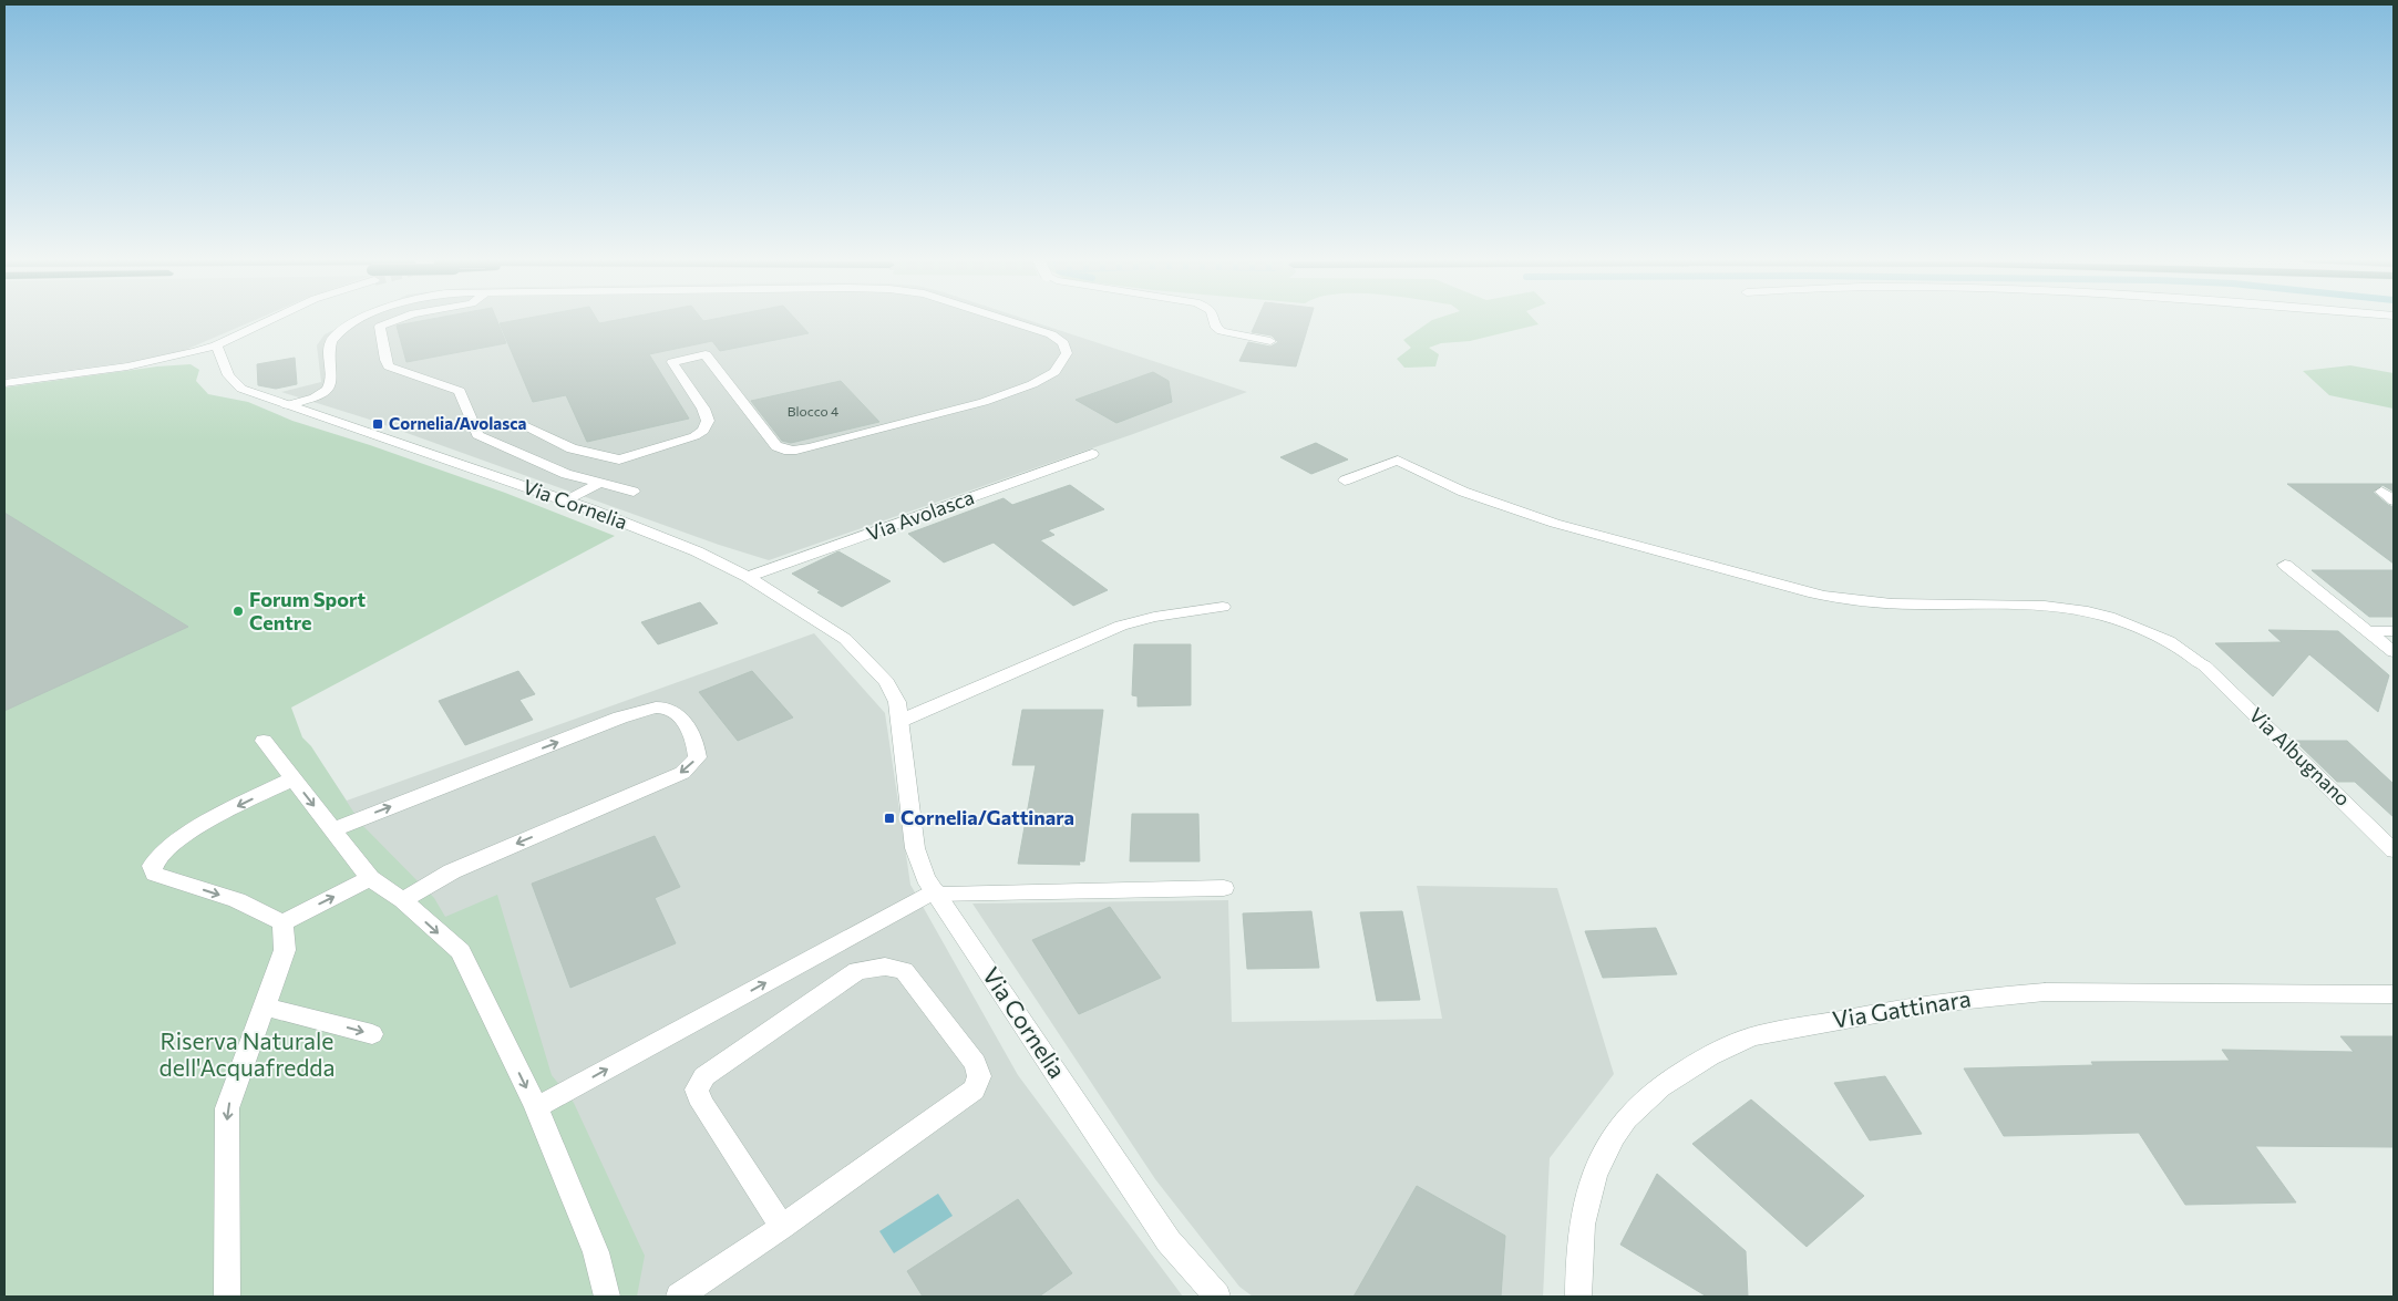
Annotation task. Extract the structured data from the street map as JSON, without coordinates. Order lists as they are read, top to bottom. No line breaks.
{"streets":{"street":["Via Cornelia","Via Avolasca","Via Albugnano","Via Gattinara"]},"crossings":[["Via Cornelia","Via Avolasca"]],"parks":["Riserva Naturale dell'Acquafredda"],"places":{"transit":["Cornelia/Avolasca","Cornelia/Gattinara"],"other":["Forum Sport Centre"]},"house_numbers":["Blocco 4"]}
